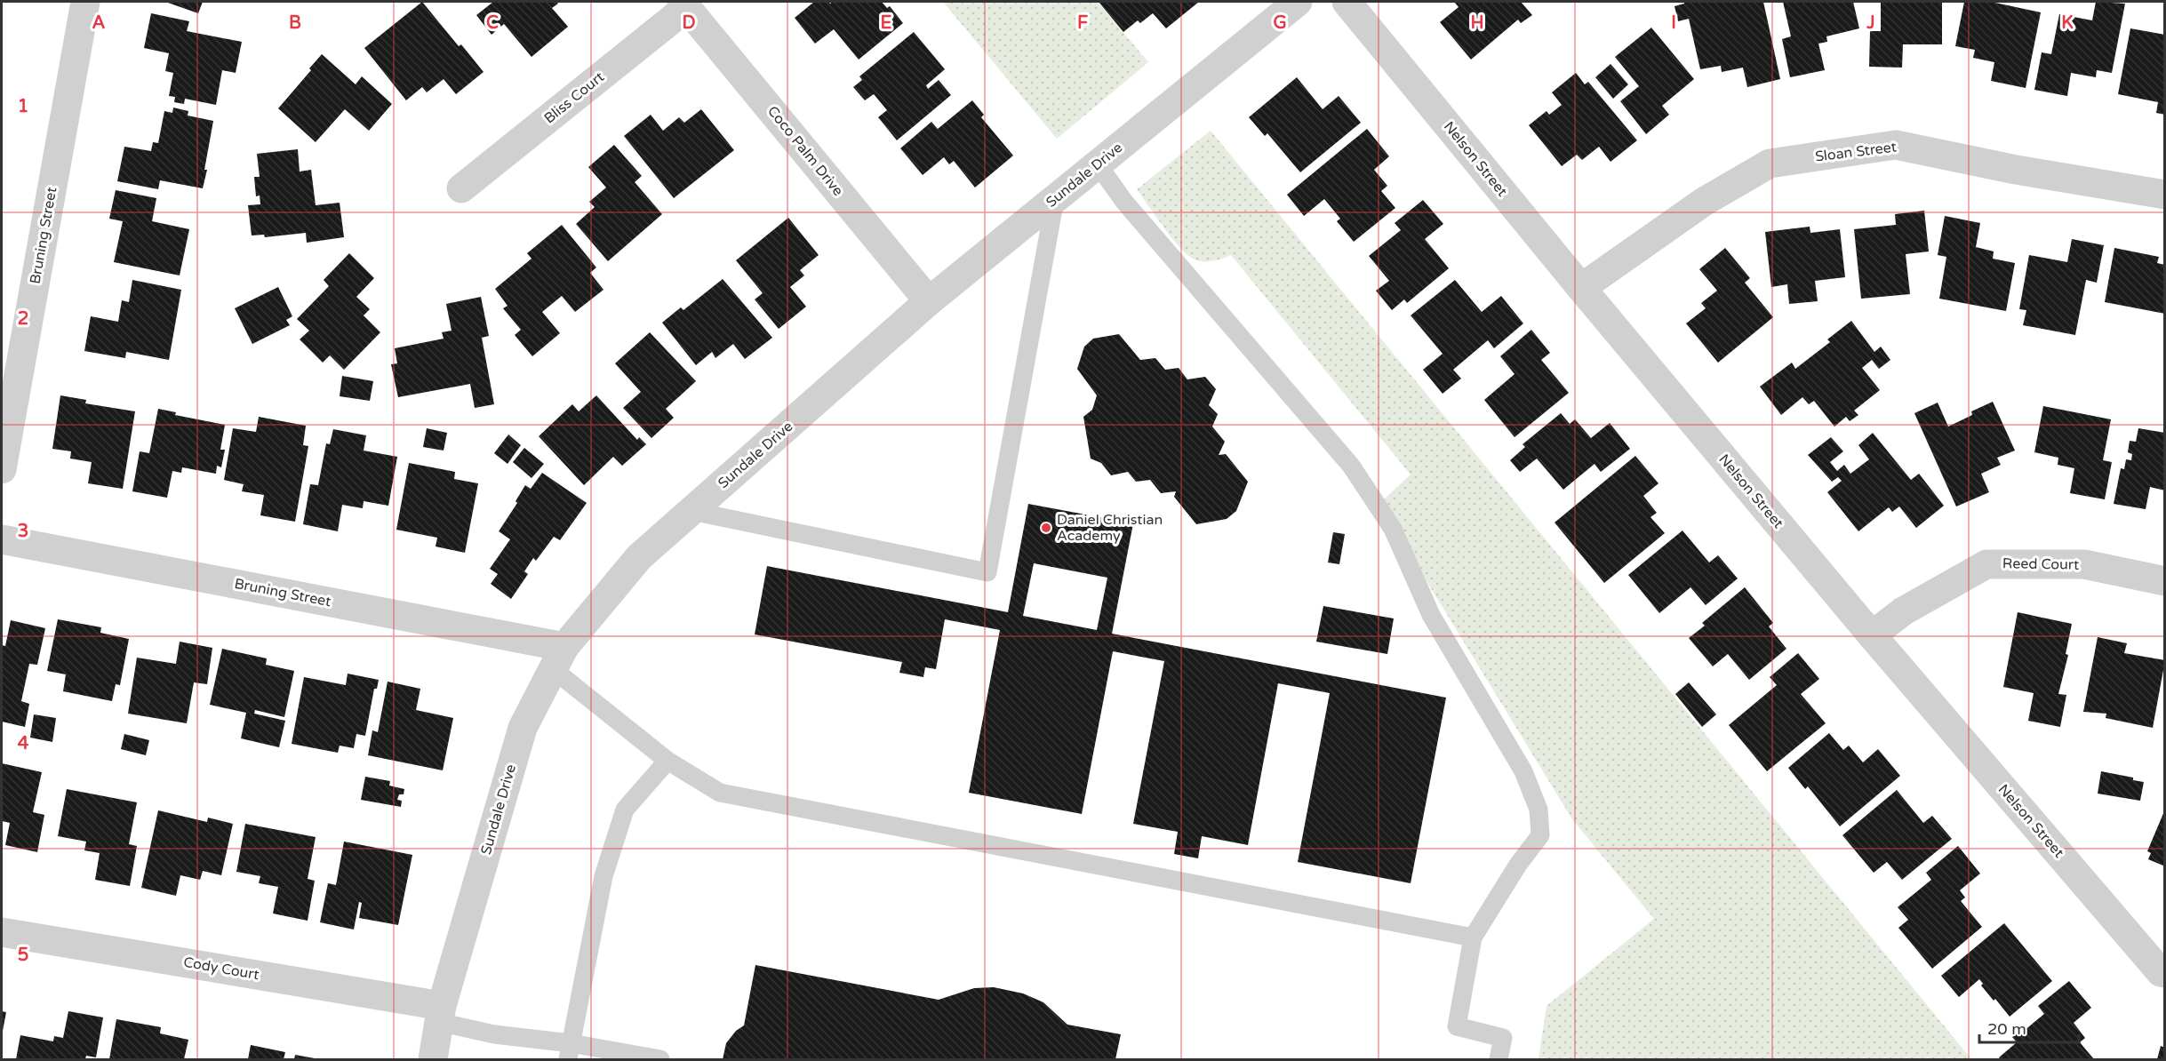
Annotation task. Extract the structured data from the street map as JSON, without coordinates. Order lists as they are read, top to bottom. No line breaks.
{"streets":{"street":["Bliss Court","Coco Palm Drive","Sloan Street","Nelson Street","Sundale Drive","Bruning Street","Reed Court","Cody Court"]},"crossings":[["Bliss Court","Coco Palm Drive"],["Coco Palm Drive","Sundale Drive"],["Sloan Street","Nelson Street"],["Nelson Street","Reed Court"],["Sundale Drive","Bruning Street"],["Sundale Drive","Cody Court"]],"places":["Daniel Christian Academy"],"scale_bar":"20 m","grid":{"columns":["A","B","C","D","E","F","G","H","I","J","K"],"rows":["1","2","3","4","5"]}}
